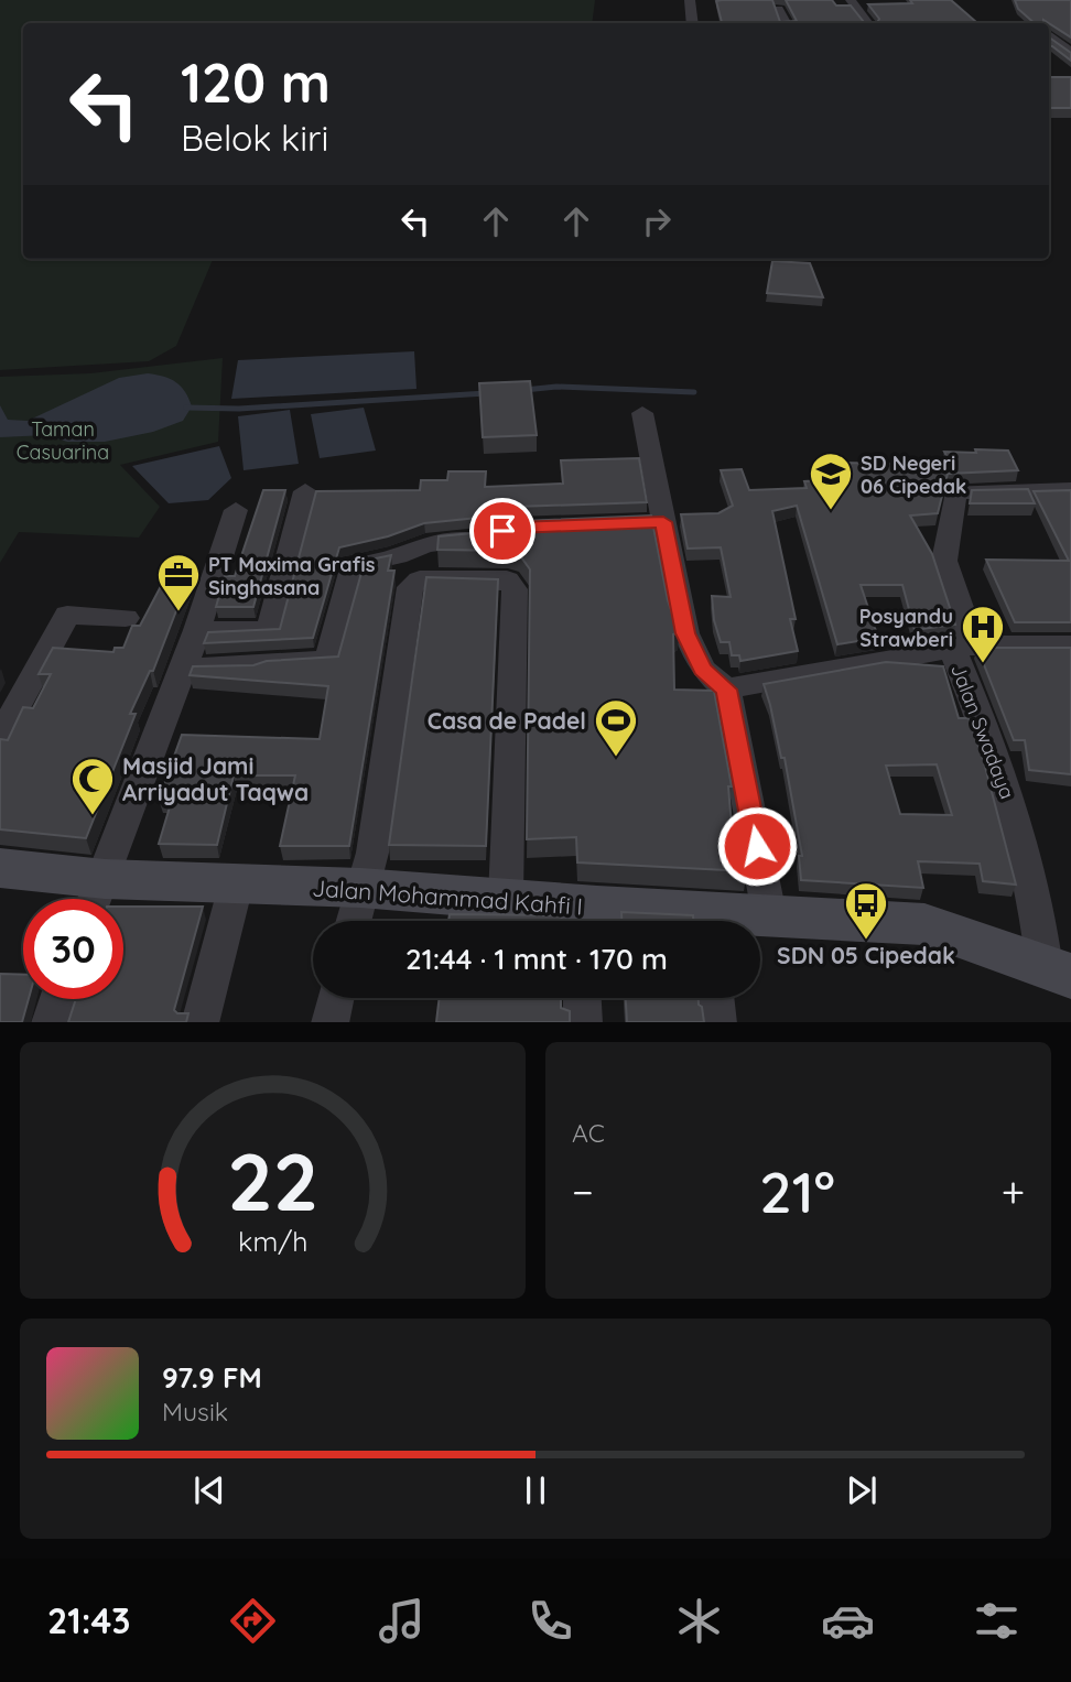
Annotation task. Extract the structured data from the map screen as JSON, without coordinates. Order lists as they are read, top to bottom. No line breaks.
{"streets":{"main road":["Jalan Mohammad Kahfi I"],"street":["Jalan Swadaya"]},"crossings":[["Jalan Swadaya","Jalan Mohammad Kahfi I"]],"parks":["Taman Casuarina"],"places":{"school or university":["SD Negeri 06 Cipedak"],"office":["PT Maxima Grafis Singhasana"],"hospital":["Posyandu Strawberi"],"sports":["Casa de Padel"],"mosque":["Masjid Jami Arriyadut Taqwa"],"bus stop":["SDN 05 Cipedak"]},"page":{"turn":["120 m","Belok kiri"],"limit":"30","trip":"21:44 · 1 mnt · 170 m","tile":"AC","heat":["−","21°","+"],"song":["97.9 FM","Musik"],"tabs":"21:43","gauge":["22","km/h"]}}
